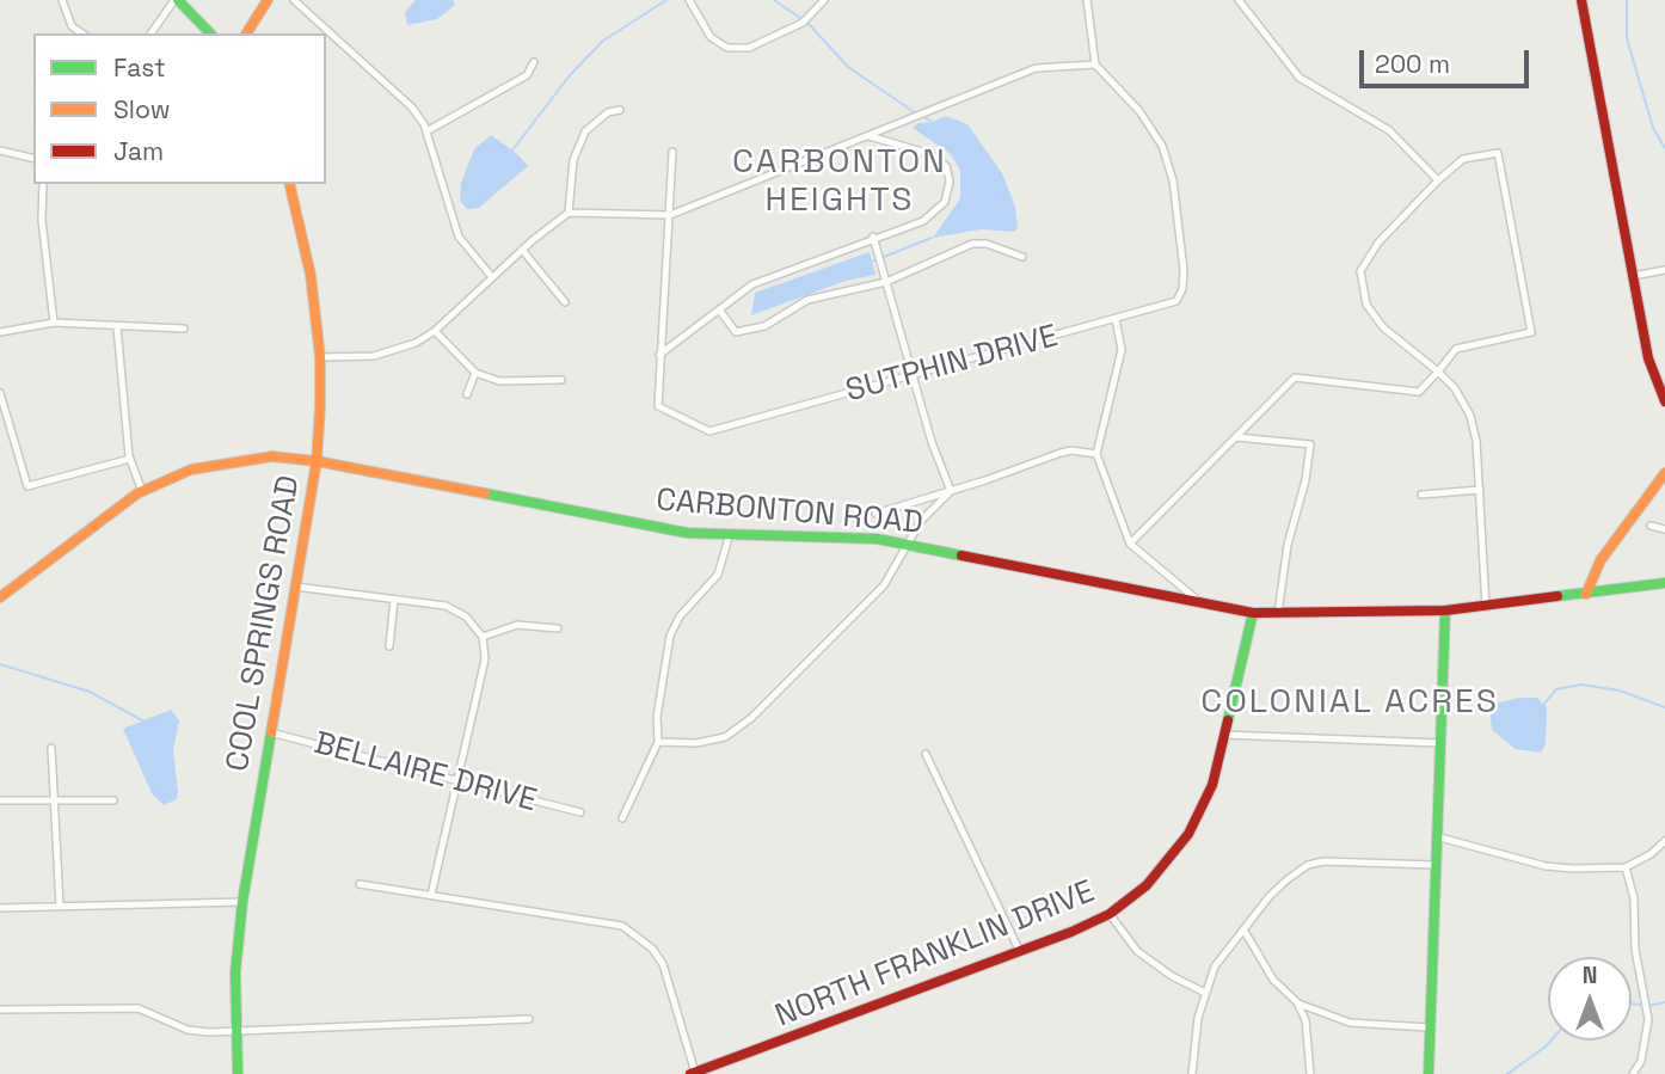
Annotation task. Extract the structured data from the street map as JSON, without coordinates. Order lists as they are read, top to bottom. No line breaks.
{"streets":{"street":["SUTPHIN DRIVE","CARBONTON ROAD","COOL SPRINGS ROAD","BELLAIRE DRIVE","NORTH FRANKLIN DRIVE"]},"crossings":[["CARBONTON ROAD","COOL SPRINGS ROAD"],["CARBONTON ROAD","NORTH FRANKLIN DRIVE"],["COOL SPRINGS ROAD","BELLAIRE DRIVE"]],"districts":["CARBONTON HEIGHTS","COLONIAL ACRES"],"legend":["Fast","Slow","Jam"],"scale_bar":"200 m","north":"top"}
